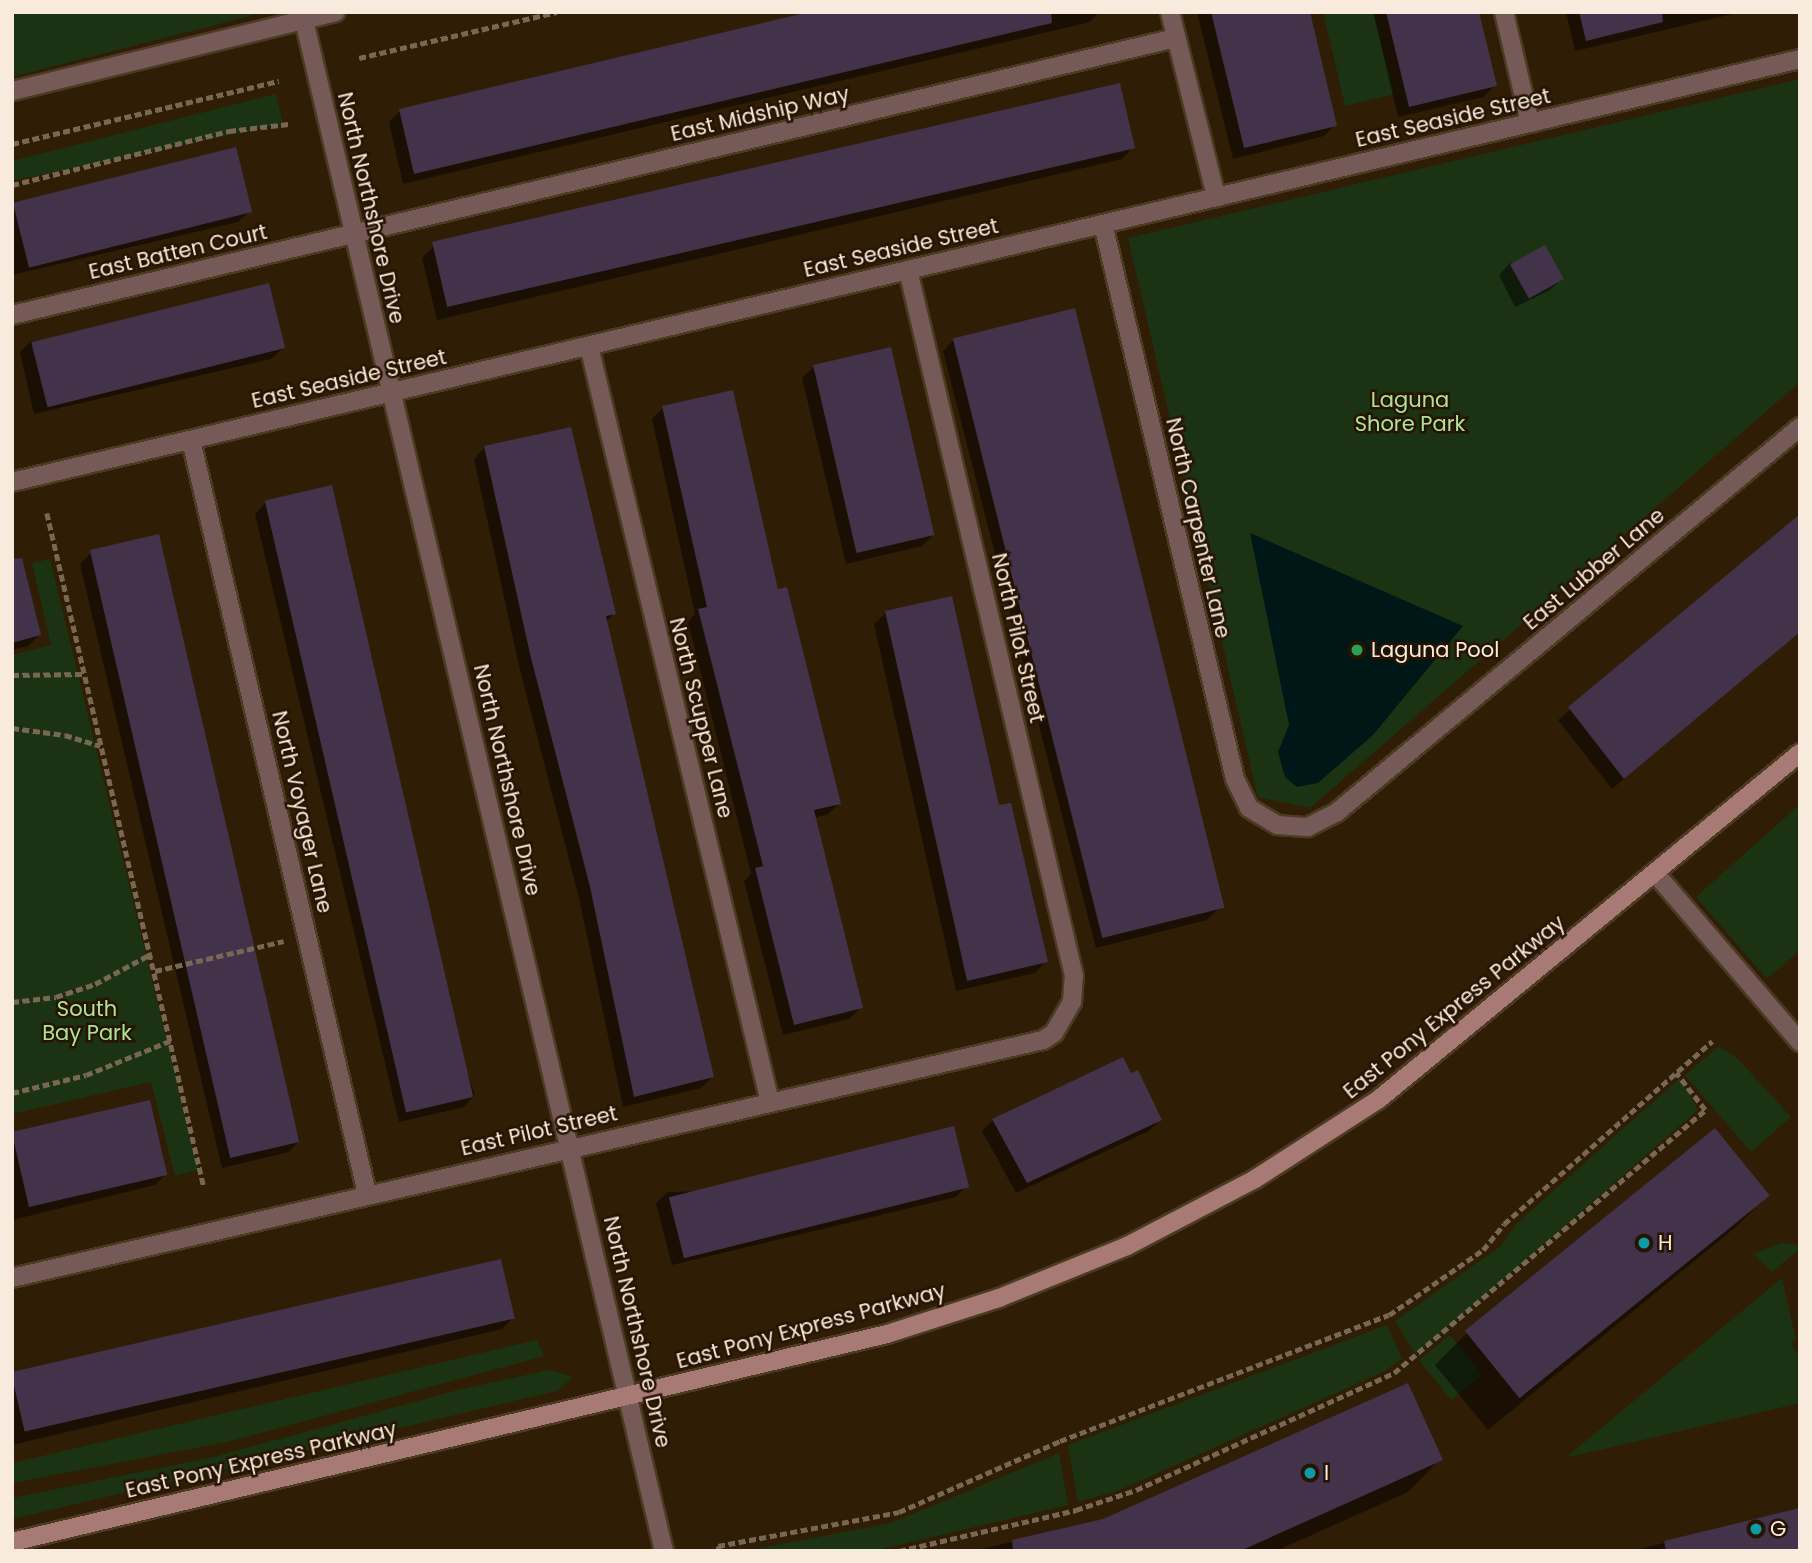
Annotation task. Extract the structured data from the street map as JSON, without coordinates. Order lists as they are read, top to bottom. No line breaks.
{"streets":{"main road":["East Pony Express Parkway"],"street":["East Midship Way","East Seaside Street","North Northshore Drive","East Batten Court","North Carpenter Lane","East Lubber Lane","North Pilot Street","North Scupper Lane","North Voyager Lane","East Pilot Street"]},"crossings":[["East Midship Way","North Northshore Drive"],["East Midship Way","East Batten Court"],["East Seaside Street","North Northshore Drive"],["East Seaside Street","North Carpenter Lane"],["East Seaside Street","North Pilot Street"],["East Seaside Street","North Scupper Lane"],["East Seaside Street","North Voyager Lane"],["North Northshore Drive","East Batten Court"],["North Northshore Drive","East Pony Express Parkway"],["North Northshore Drive","East Pilot Street"],["North Carpenter Lane","East Lubber Lane"],["North Pilot Street","East Pilot Street"],["North Scupper Lane","East Pilot Street"],["North Voyager Lane","East Pilot Street"]],"parks":["Laguna Shore Park","South Bay Park"],"places":["Laguna Pool","H","I","G"]}
